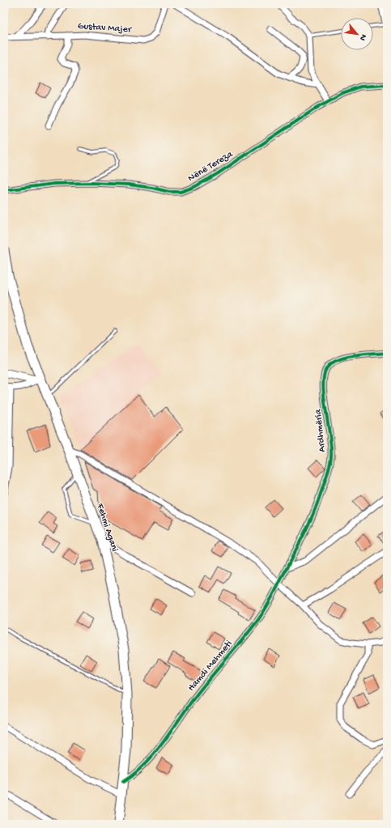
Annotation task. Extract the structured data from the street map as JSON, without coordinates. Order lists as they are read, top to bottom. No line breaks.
{"streets":{"main road":["Fehmi Agani"],"street":["Gustav Majer","Nënë Tereza","Ardhmëria","Hamdi Mehmeti"]},"crossings":[["Ardhmëria","Hamdi Mehmeti"],["Fehmi Agani","Hamdi Mehmeti"]],"north":"bottom right"}
